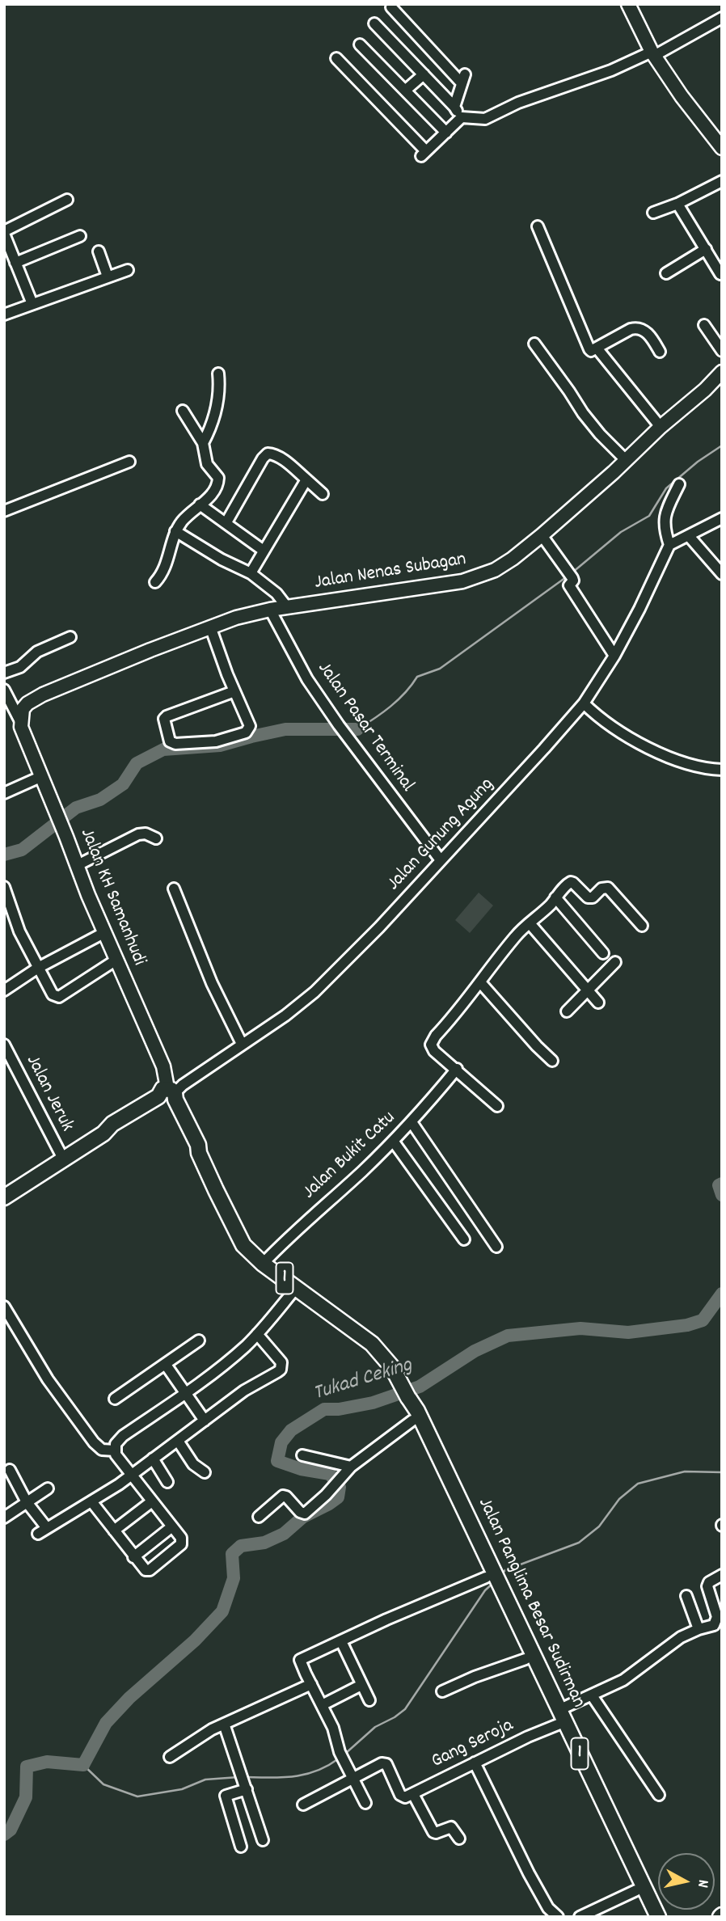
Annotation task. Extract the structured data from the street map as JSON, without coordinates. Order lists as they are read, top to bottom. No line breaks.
{"streets":{"highway":["1","Jalan Panglima Besar Sudirman"],"main road":["Jalan Nenas Subagan","Jalan KH Samanhudi"],"street":["Jalan Pasar Terminal","Jalan Gunung Agung","Jalan Jeruk","Jalan Bukit Catu","Gang Seroja"]},"crossings":[["Jalan Nenas Subagan","Jalan Pasar Terminal"],["Jalan Nenas Subagan","Jalan KH Samanhudi"],["Jalan Pasar Terminal","Jalan Gunung Agung"],["Jalan Gunung Agung","Jalan KH Samanhudi"],["Jalan Gunung Agung","Jalan Panglima Besar Sudirman"],["Jalan KH Samanhudi","Jalan Panglima Besar Sudirman"],["Jalan Bukit Catu","Jalan Panglima Besar Sudirman"],["Jalan Panglima Besar Sudirman","Gang Seroja"]],"water":["Tukad Ceking"],"north":"right"}
